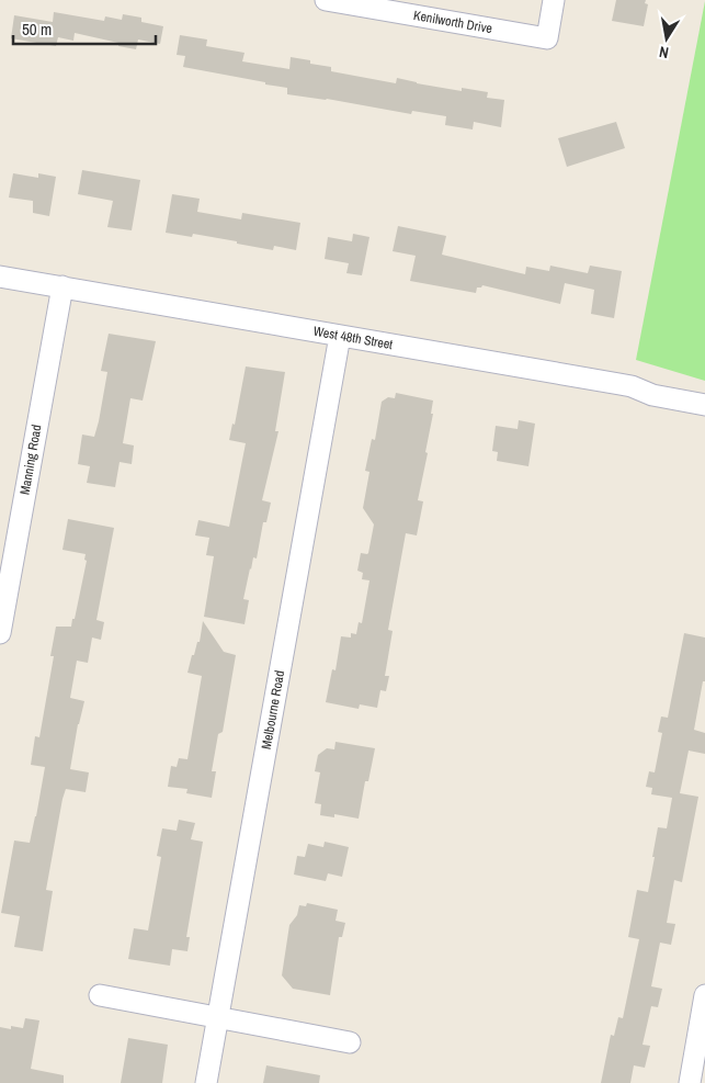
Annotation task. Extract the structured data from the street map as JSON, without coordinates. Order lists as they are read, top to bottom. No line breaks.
{"streets":{"street":["Kenilworth Drive","West 48th Street","Manning Road","Melbourne Road"]},"crossings":[["West 48th Street","Manning Road"],["West 48th Street","Melbourne Road"]],"scale_bar":"50 m","north":"bottom"}
